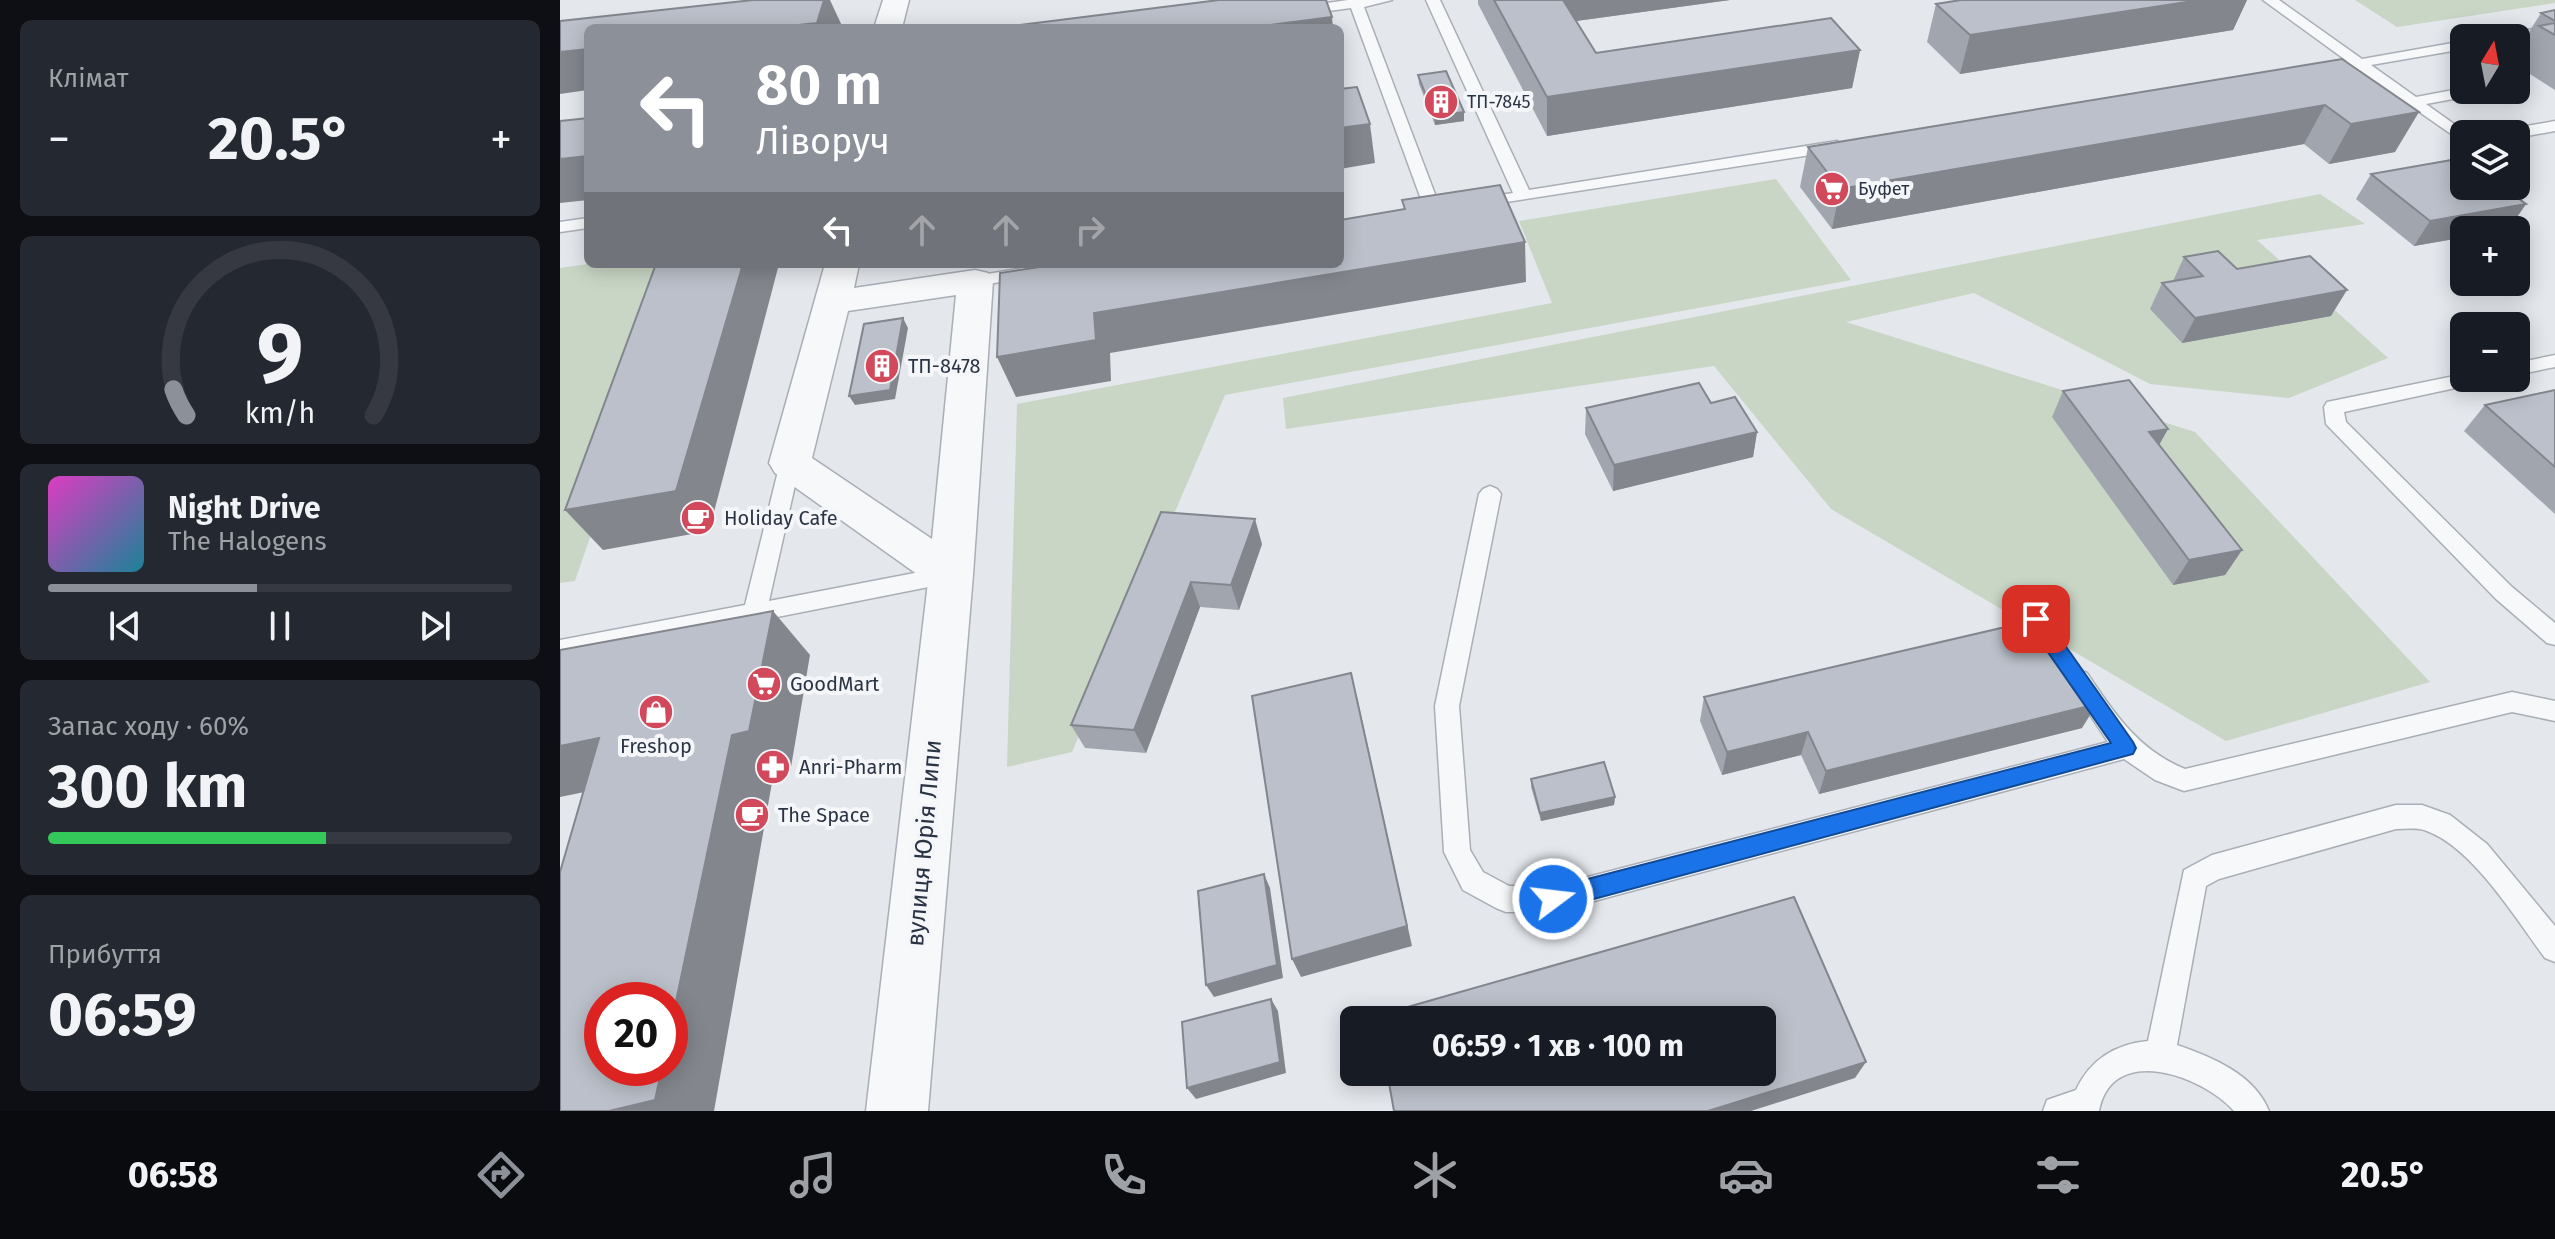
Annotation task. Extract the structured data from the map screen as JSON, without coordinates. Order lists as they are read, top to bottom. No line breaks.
{"streets":{"street":["вулиця Юрія Липи"]},"places":{"building":["ТП-7845","ТП-8478"],"supermarket":["Буфет","GoodMart"],"cafe":["Holiday Cafe","The Space"],"shop":["Freshop"],"pharmacy":["Anri-Pharm"]},"north":"top","page":{"tile":["Клімат",["Запас ходу · 60%","300 km"],["Прибуття","06:59"]],"map_buttons":["+","−"],"turn":["80 m","Ліворуч"],"heat":["−","20.5°","+"],"song":["Night Drive","The Halogens"],"limit":"20","trip":"06:59 · 1 хв · 100 m","tabs":["06:58","20.5°"],"gauge":["9","km/h"]}}
